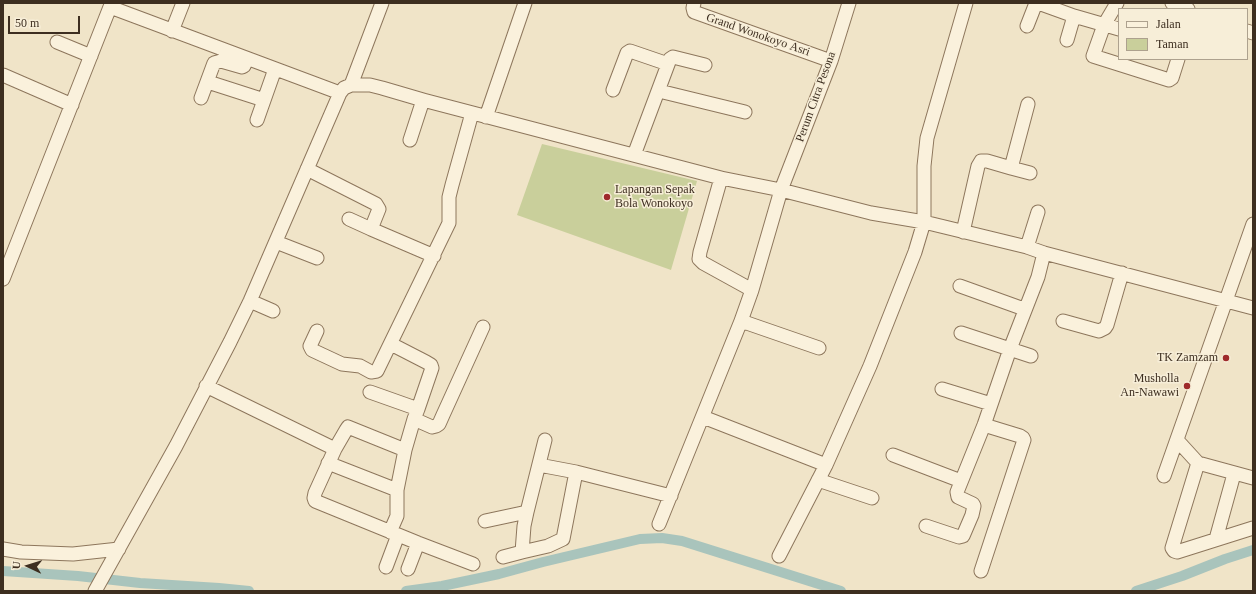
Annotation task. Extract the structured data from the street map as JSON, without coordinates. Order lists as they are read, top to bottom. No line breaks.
{"streets":{"street":["Grand Wonokoyo Asri","Perum Citra Pesona"]},"crossings":[["Grand Wonokoyo Asri","Perum Citra Pesona"]],"places":["Lapangan Sepak Bola Wonokoyo","TK Zamzam","Musholla An-Nawawi"],"legend":["Jalan","Taman"],"scale_bar":"50 m","north":"left"}
